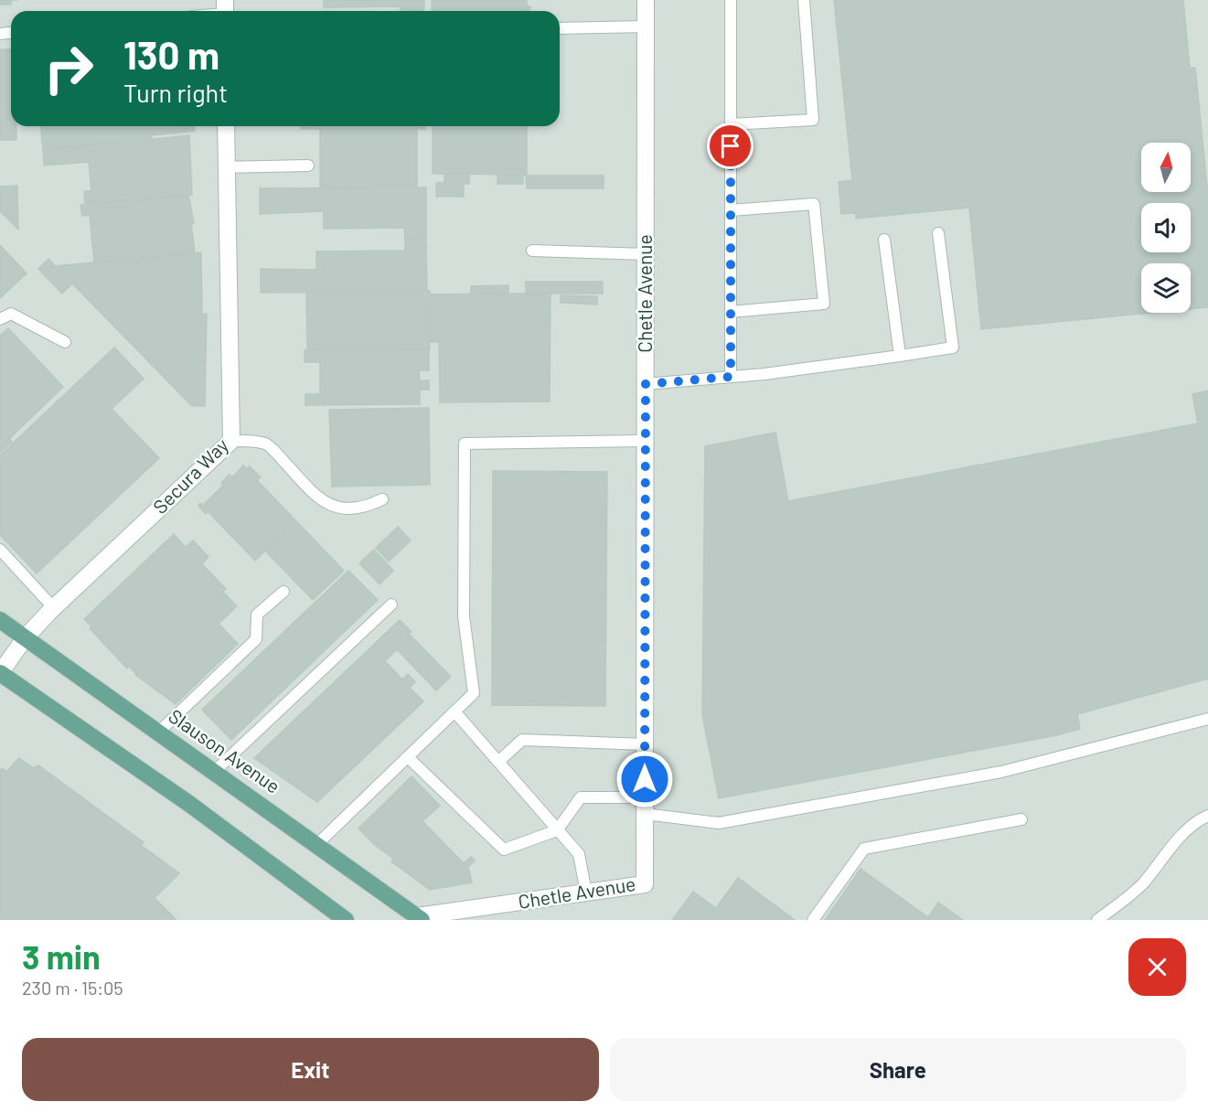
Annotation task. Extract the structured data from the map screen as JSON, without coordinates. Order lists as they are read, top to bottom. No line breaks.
{"streets":{"main road":["Slauson Avenue"],"street":["Chetle Avenue","Secura Way"]},"crossings":[["Chetle Avenue","Slauson Avenue"],["Secura Way","Slauson Avenue"]],"north":"top","page":{"turn":["130 m","Turn right"],"heading":["3 min","230 m · 15:05"],"buttons":["Exit","Share"]}}
